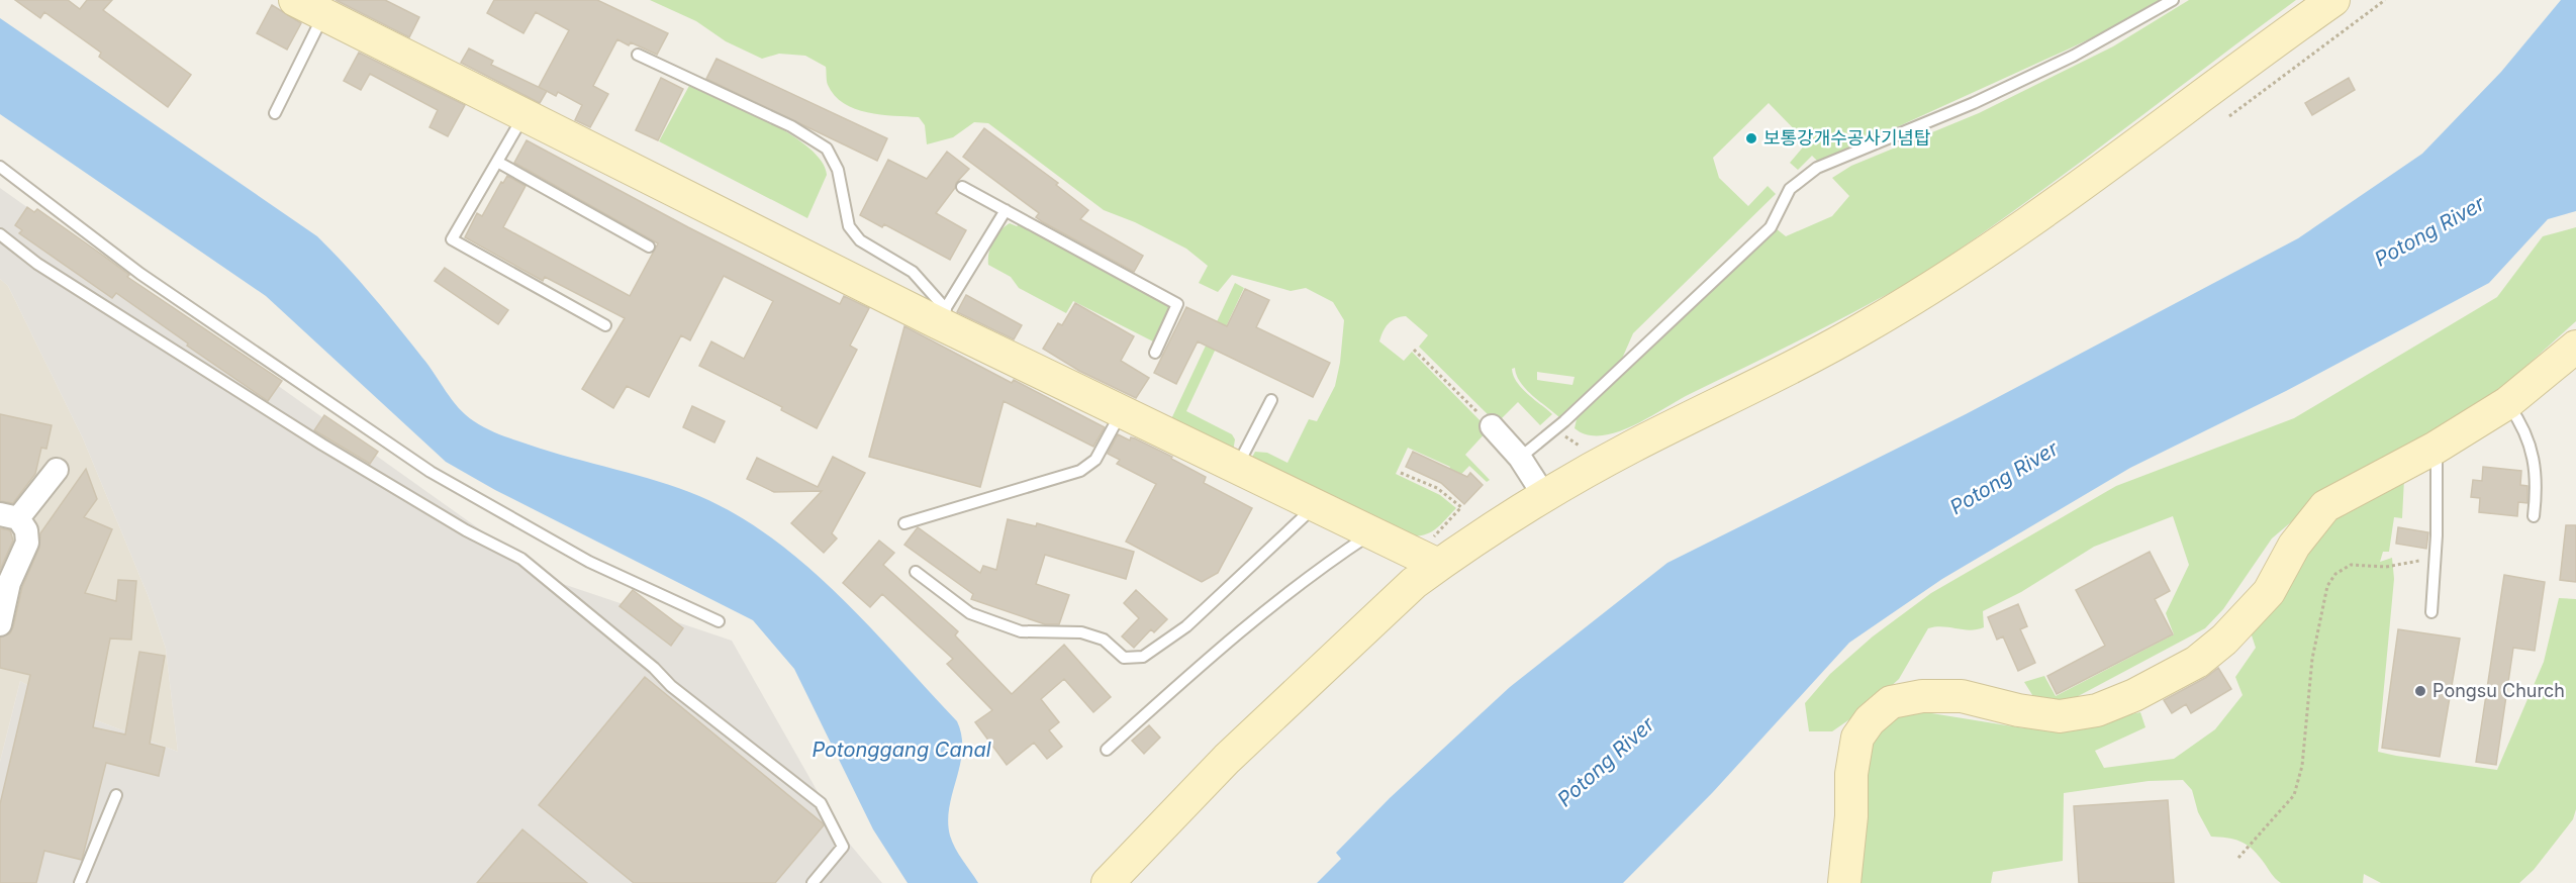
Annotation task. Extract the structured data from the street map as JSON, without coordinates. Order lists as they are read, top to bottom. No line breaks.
{"water":["Potong River","Potonggang Canal"],"places":["보통강개수공사기념탑","Pongsu Church"]}
